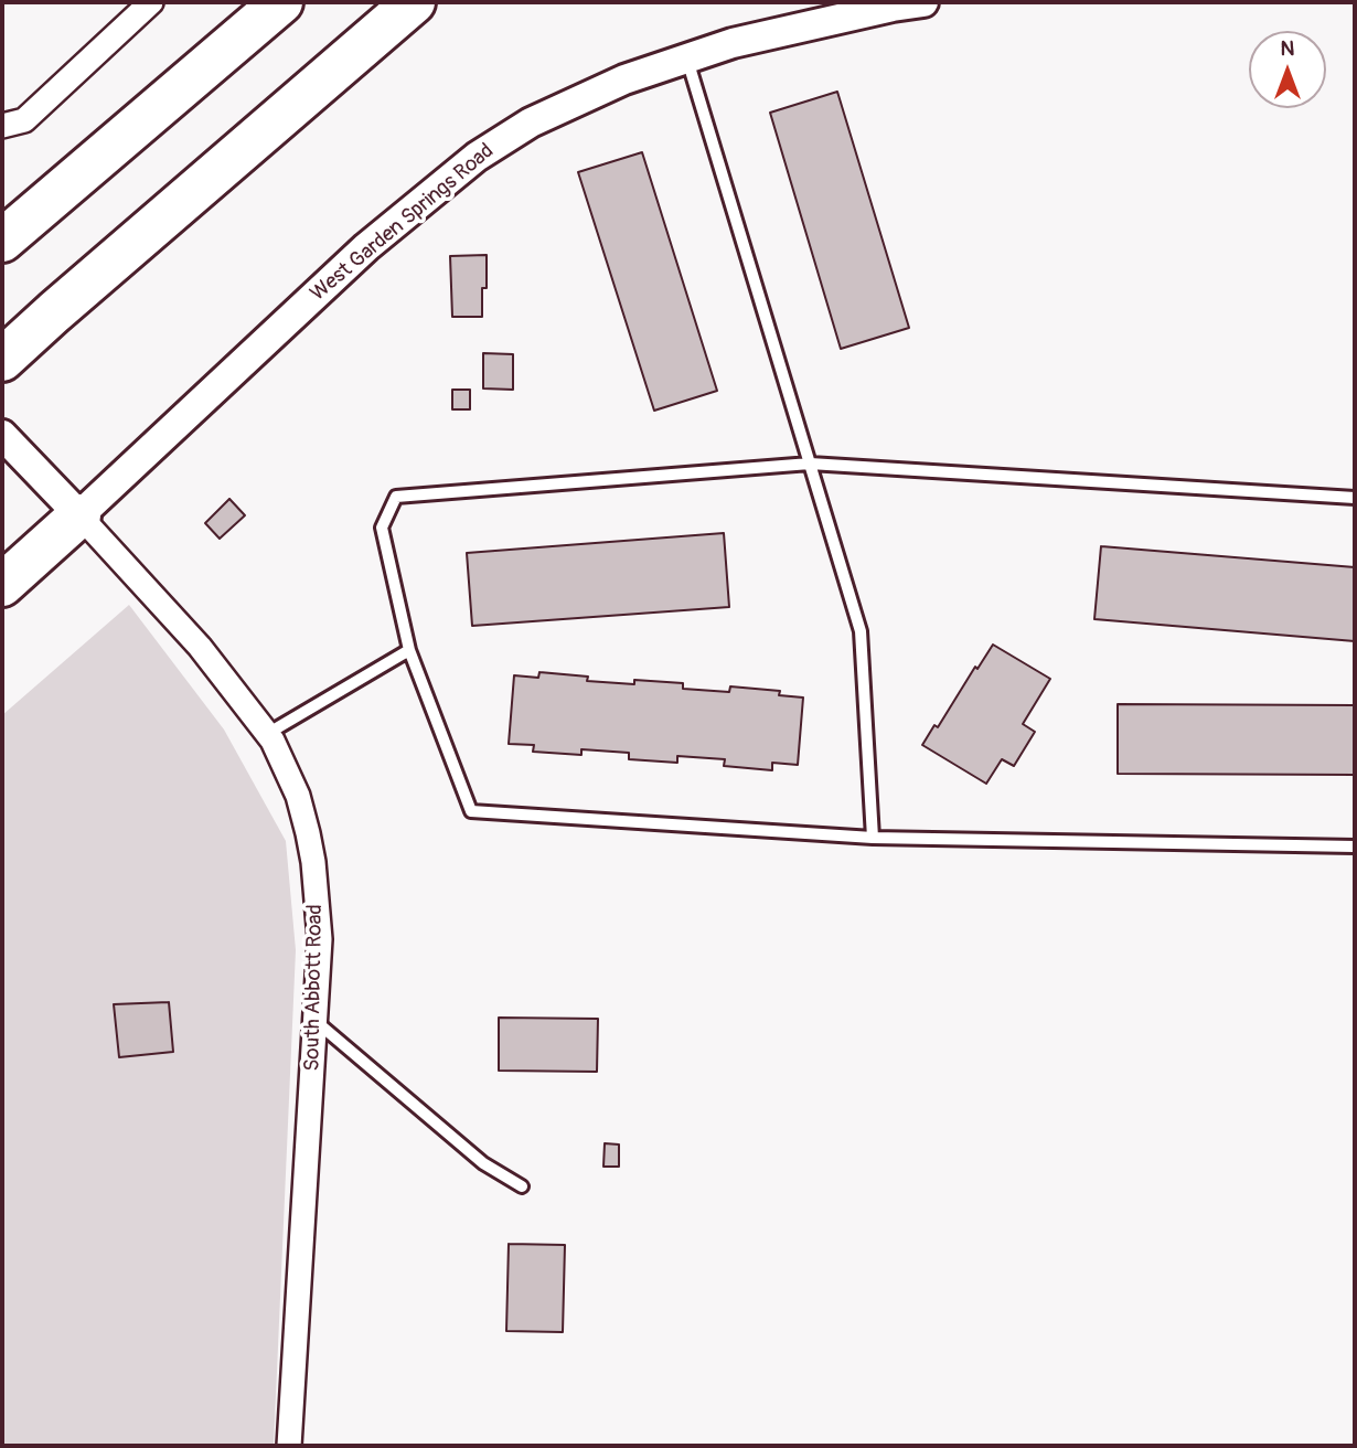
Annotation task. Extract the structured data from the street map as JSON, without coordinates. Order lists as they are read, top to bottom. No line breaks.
{"streets":{"street":["West Garden Springs Road","South Abbott Road"]},"crossings":[["West Garden Springs Road","South Abbott Road"]],"north":"top"}
